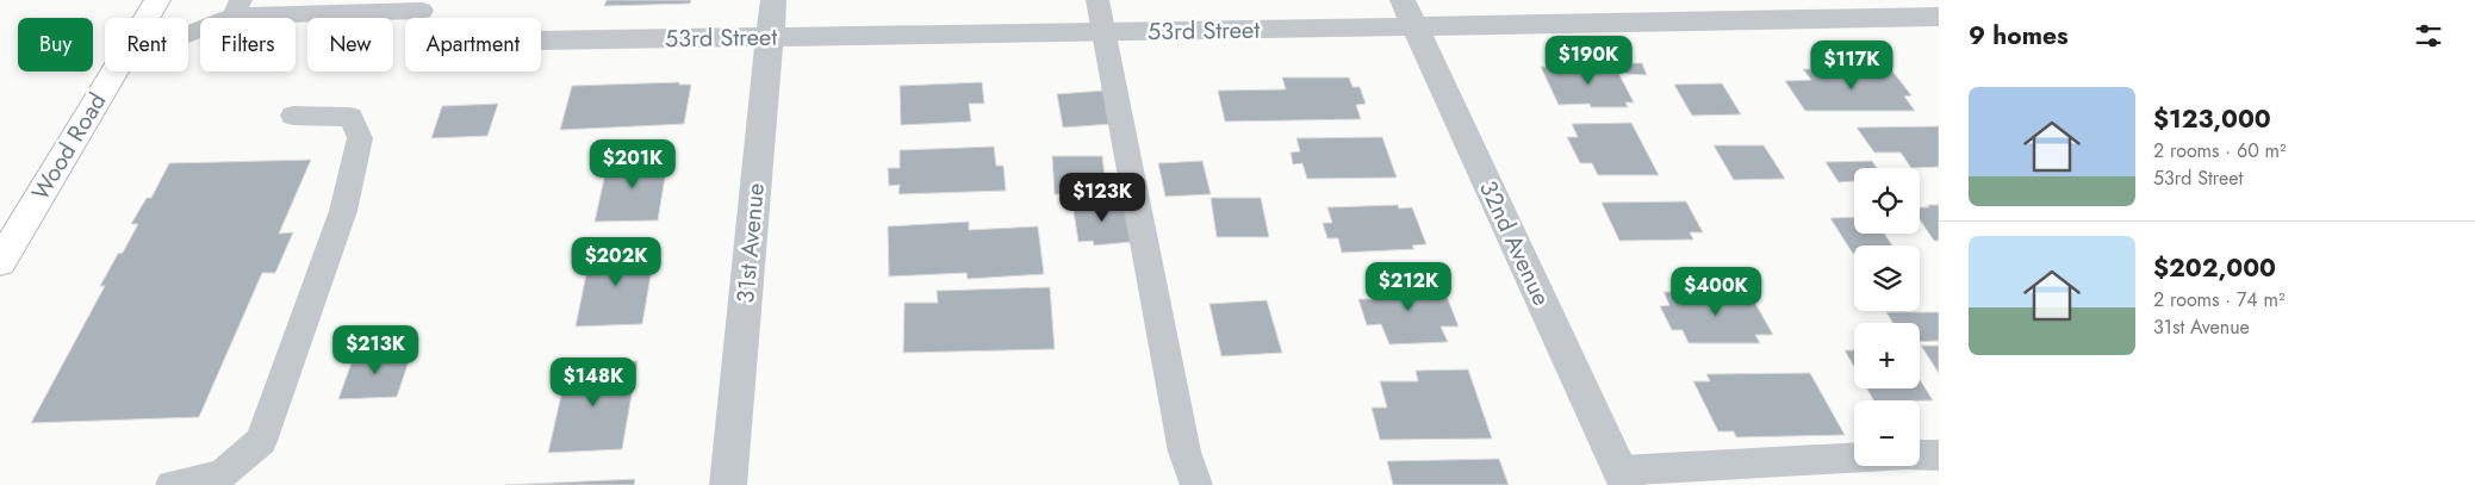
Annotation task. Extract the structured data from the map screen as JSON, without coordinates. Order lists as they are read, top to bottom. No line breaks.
{"streets":{"street":["53rd Street","Wood Road","31st Avenue","32nd Avenue"]},"crossings":[["53rd Street","31st Avenue"],["53rd Street","32nd Avenue"]],"page":{"heading":"9 homes","chip":["Buy","Rent","Filters","New","Apartment"],"price":["$190K","$117K","$201K","$123K","$202K","$212K","$400K","$213K","$148K"],"list":[{"name":"$123,000","note":"2 rooms · 60 m² · 53rd Street"},{"name":"$202,000","note":"2 rooms · 74 m² · 31st Avenue"}],"map_buttons":["+","−"]}}
